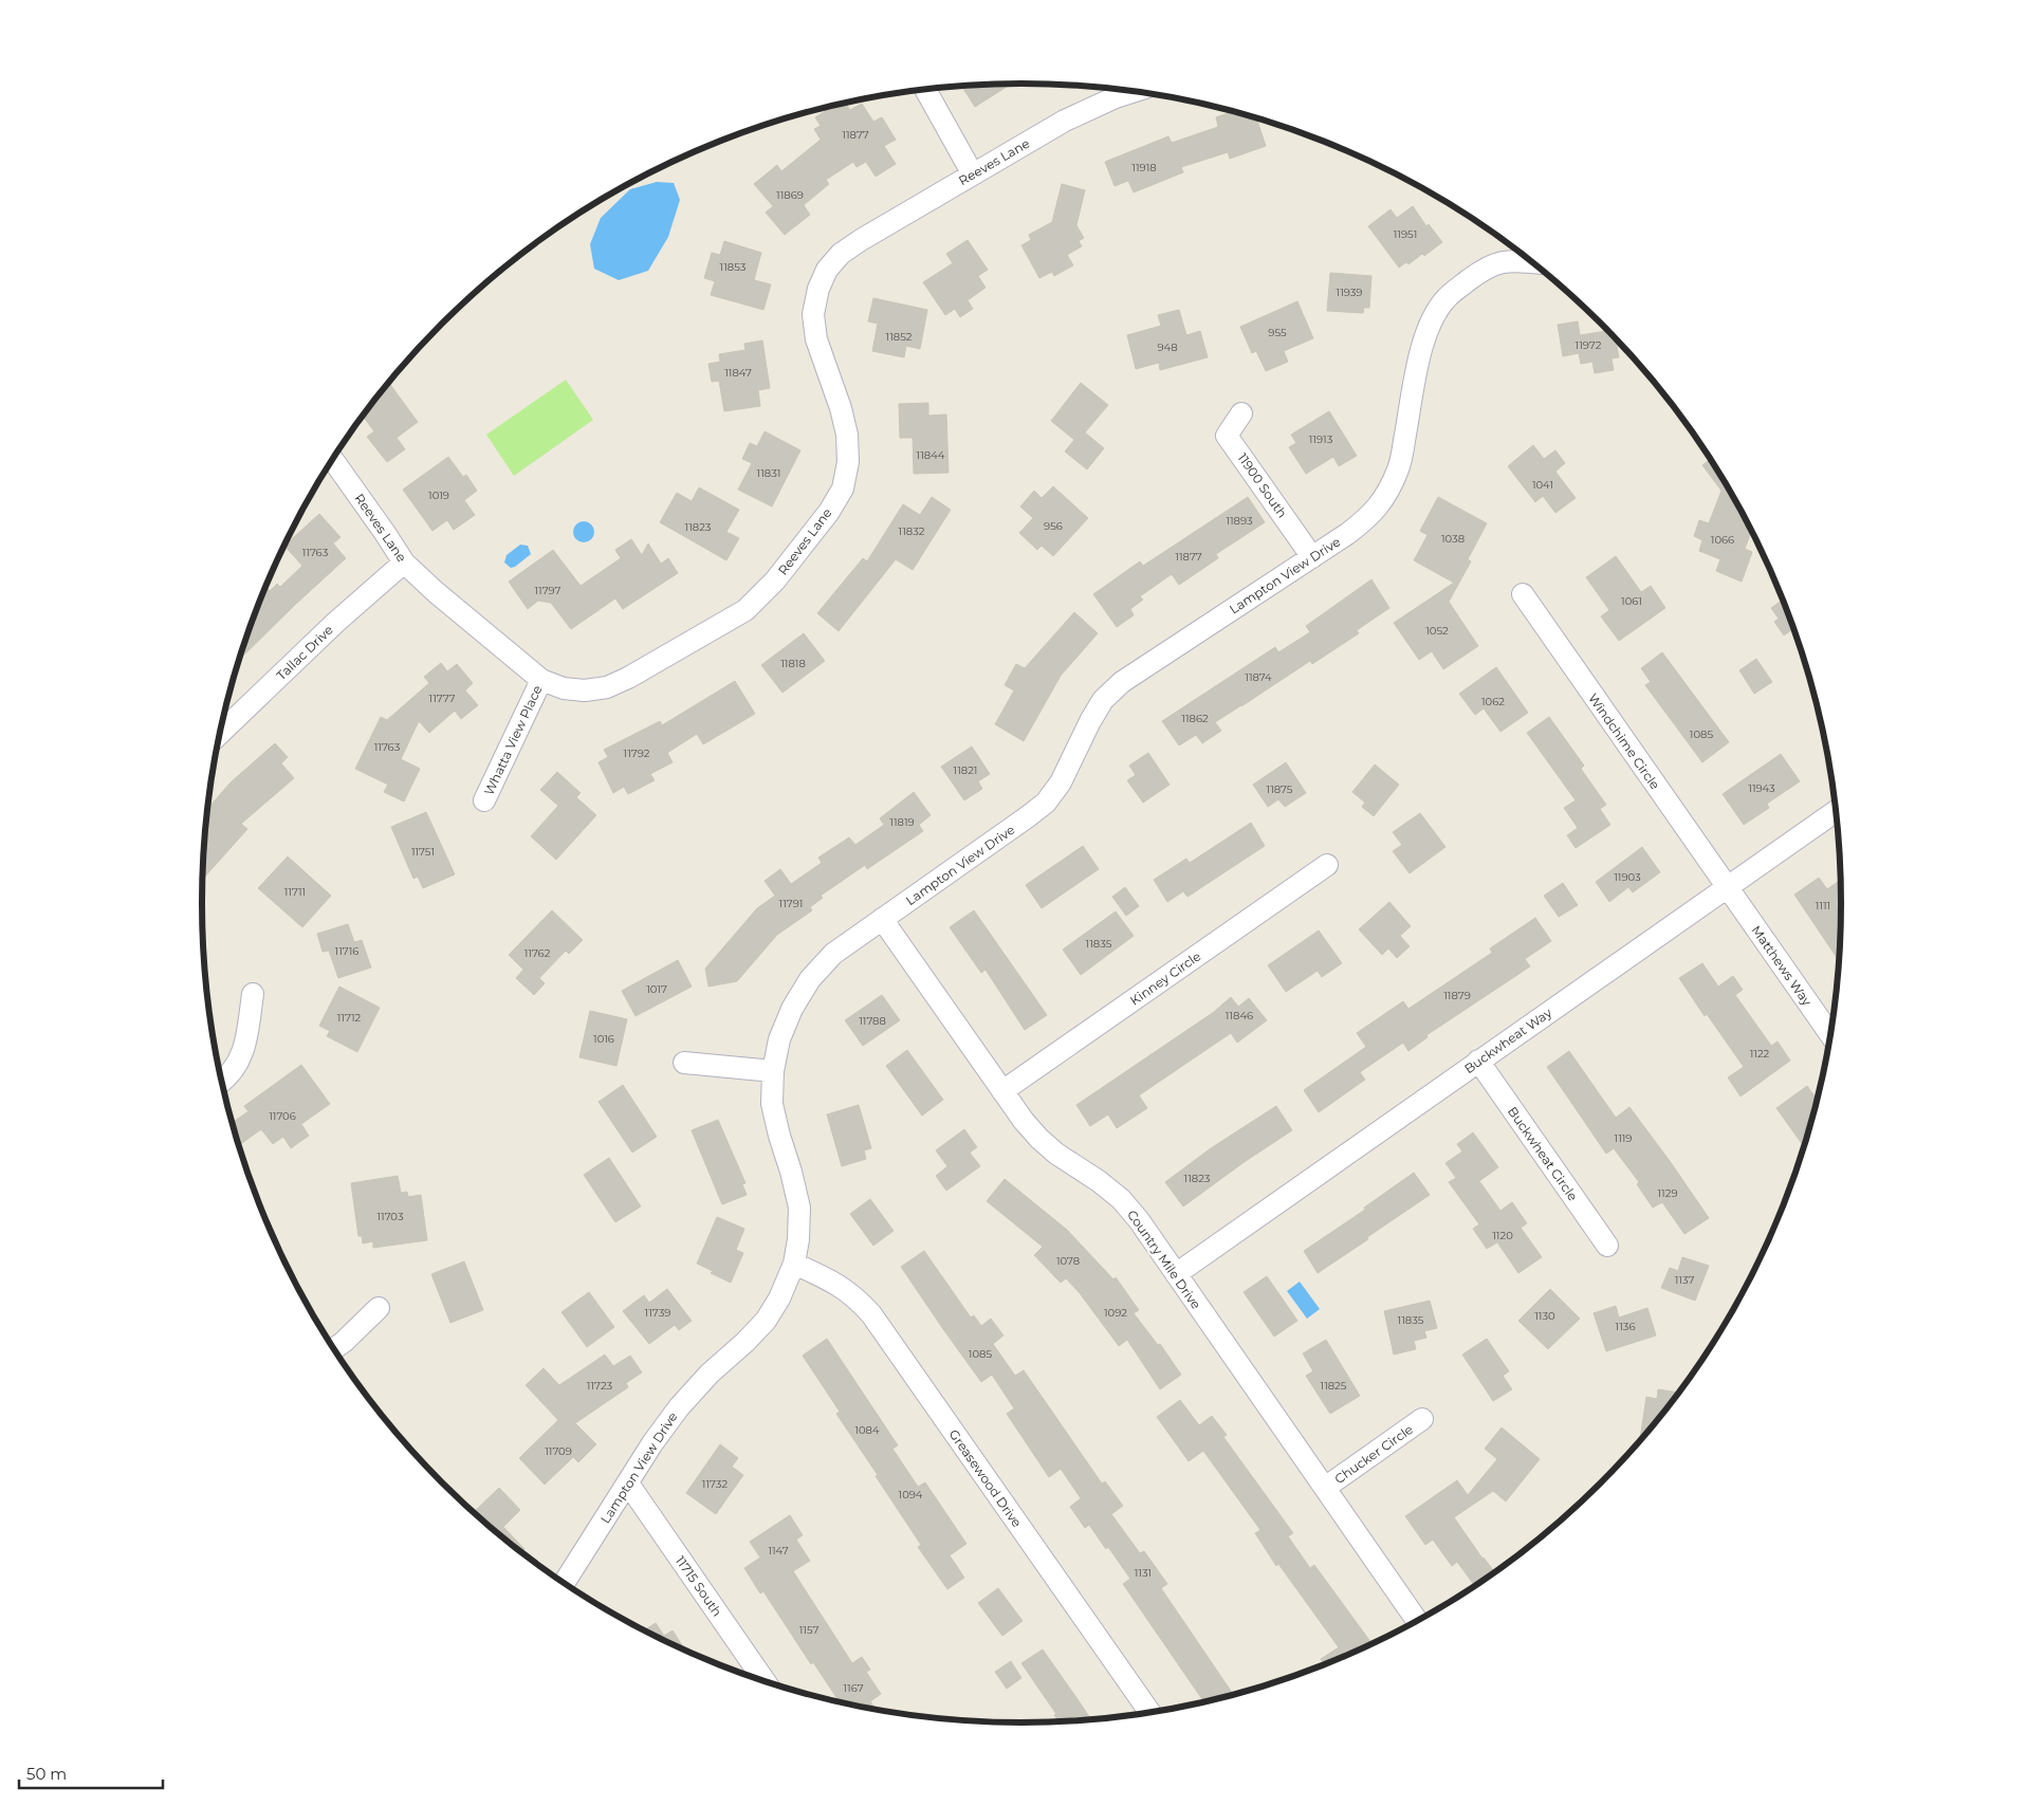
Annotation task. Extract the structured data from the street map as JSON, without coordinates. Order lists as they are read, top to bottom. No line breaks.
{"streets":{"street":["Reeves Lane","11900 South","Lampton View Drive","Tallac Drive","Whatta View Place","Windchime Circle","Matthews Way","Kinney Circle","Buckwheat Way","Buckwheat Circle","Country Mile Drive","Chucker Circle","Greasewood Drive","11715 South"]},"crossings":[["Reeves Lane","Tallac Drive"],["Reeves Lane","Whatta View Place"],["11900 South","Lampton View Drive"],["Lampton View Drive","Country Mile Drive"],["Lampton View Drive","Greasewood Drive"],["Lampton View Drive","11715 South"],["Windchime Circle","Matthews Way"],["Windchime Circle","Buckwheat Way"],["Matthews Way","Buckwheat Way"],["Kinney Circle","Country Mile Drive"],["Buckwheat Way","Buckwheat Circle"],["Buckwheat Way","Country Mile Drive"],["Country Mile Drive","Chucker Circle"]],"house_numbers":["11877","11918","11869","11951","11853","11939","955","11852","11972","948","11847","11913","11844","11831","1041","1019","11893","956","11823","11832","1038","1066","11763","11877","11797","1061","1052","11818","11874","11777","1062","11862","1085","11763","11792","11821","11943","11875","11819","11751","11903","11711","11791","1111","11835","11716","11762","1017","11879","11846","11712","11788","1016","1122","11706","1119","11823","1129","11703","1120","1078","1137","11739","1092","1130","11835","1136","1085","11723","11825","1084","11709","11732","1094","1147","1131","1157","1167"],"scale_bar":"50 m"}
